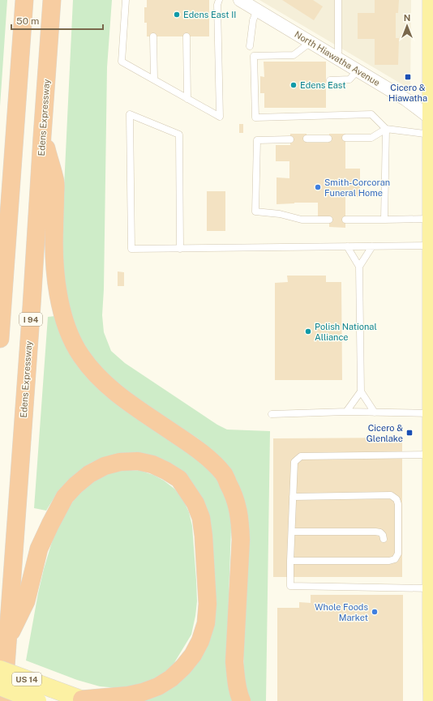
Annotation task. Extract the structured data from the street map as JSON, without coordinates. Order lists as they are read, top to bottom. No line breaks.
{"streets":{"highway":["Edens Expressway","I 94"],"main road":["US 14"],"street":["North Hiawatha Avenue"]},"places":{"other":["Edens East II","Edens East","Smith-Corcoran Funeral Home","Polish National Alliance","Whole Foods Market"],"transit":["Cicero & Hiawatha","Cicero & Glenlake"]},"scale_bar":"50 m","north":"top"}
